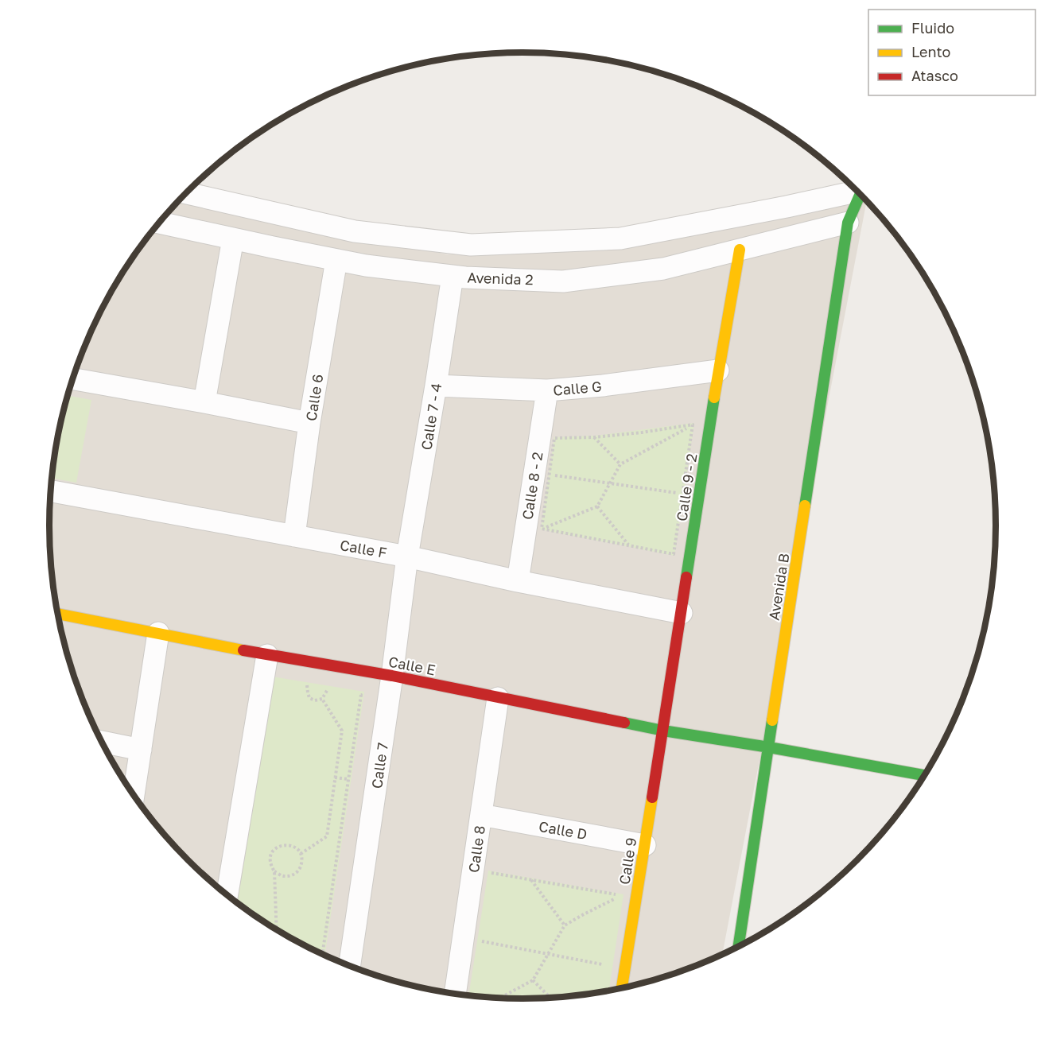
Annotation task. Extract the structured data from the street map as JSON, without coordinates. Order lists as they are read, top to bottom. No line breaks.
{"streets":{"street":["Avenida 2","Calle G","Calle 6","Calle 7 - 4","Calle 8 - 2","Calle 9 - 2","Calle F","Avenida B","Calle E","Calle 7","Calle D","Calle 8","Calle 9"]},"crossings":[["Avenida 2","Calle 6"],["Avenida 2","Calle 7 - 4"],["Avenida 2","Calle 9 - 2"],["Avenida 2","Avenida B"],["Calle G","Calle 7 - 4"],["Calle G","Calle 8 - 2"],["Calle G","Calle 9 - 2"],["Calle 6","Calle F"],["Calle 7 - 4","Calle F"],["Calle 7 - 4","Calle 7"],["Calle 8 - 2","Calle F"],["Calle 9 - 2","Calle F"],["Calle 9 - 2","Calle E"],["Calle 9 - 2","Calle 9"],["Calle F","Calle 7"],["Avenida B","Calle E"],["Calle E","Calle 7"],["Calle E","Calle 8"],["Calle E","Calle 9"],["Calle D","Calle 8"],["Calle D","Calle 9"]],"legend":["Fluido","Lento","Atasco"]}
